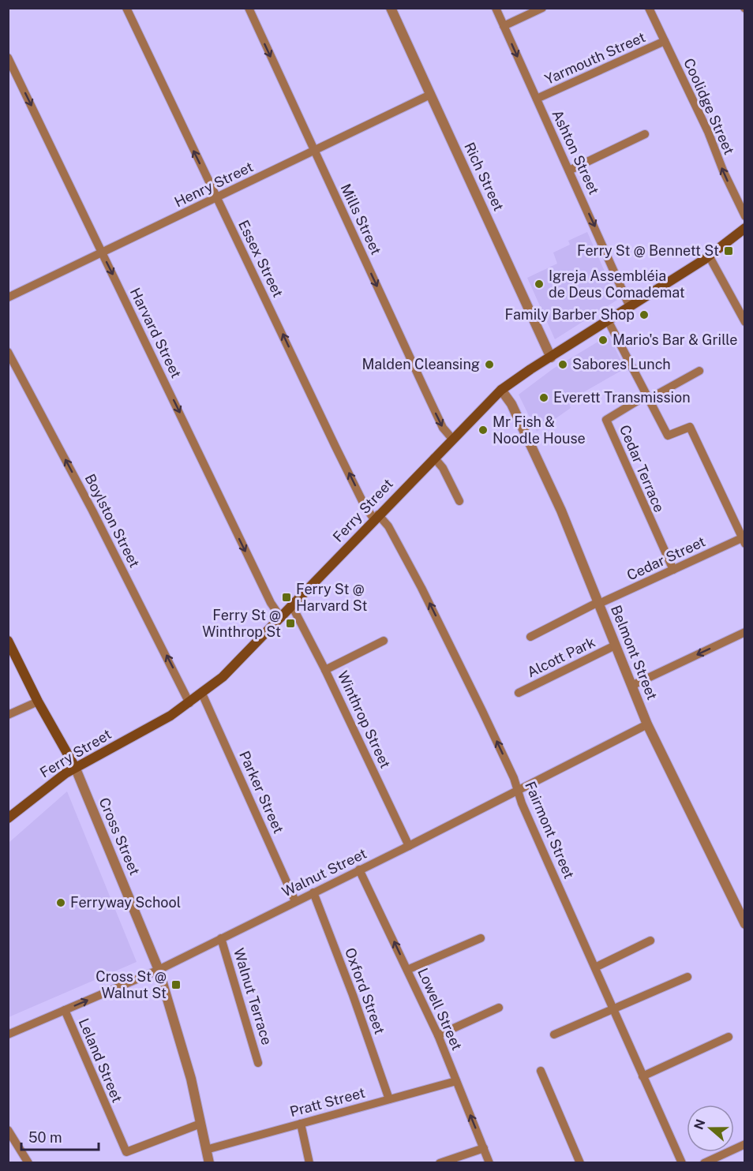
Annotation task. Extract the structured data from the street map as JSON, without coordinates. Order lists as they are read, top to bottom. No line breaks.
{"streets":{"main road":["Ferry Street","Cross Street"],"street":["Yarmouth Street","Coolidge Street","Ashton Street","Rich Street","Henry Street","Mills Street","Essex Street","Harvard Street","Cedar Terrace","Boylston Street","Cedar Street","Belmont Street","Alcott Park","Winthrop Street","Parker Street","Fairmont Street","Walnut Street","Oxford Street","Walnut Terrace","Lowell Street","Leland Street","Pratt Street"]},"crossings":[["Yarmouth Street","Coolidge Street"],["Yarmouth Street","Ashton Street"],["Ashton Street","Ferry Street"],["Rich Street","Henry Street"],["Rich Street","Ferry Street"],["Henry Street","Mills Street"],["Henry Street","Essex Street"],["Henry Street","Harvard Street"],["Mills Street","Ferry Street"],["Essex Street","Ferry Street"],["Essex Street","Fairmont Street"],["Harvard Street","Ferry Street"],["Cedar Terrace","Cedar Street"],["Ferry Street","Boylston Street"],["Ferry Street","Belmont Street"],["Ferry Street","Winthrop Street"],["Ferry Street","Parker Street"],["Ferry Street","Fairmont Street"],["Ferry Street","Cross Street"],["Cedar Street","Belmont Street"],["Belmont Street","Alcott Park"],["Belmont Street","Walnut Street"],["Winthrop Street","Walnut Street"],["Parker Street","Walnut Street"],["Fairmont Street","Walnut Street"],["Cross Street","Walnut Street"],["Cross Street","Leland Street"],["Cross Street","Pratt Street"],["Walnut Street","Oxford Street"],["Walnut Street","Walnut Terrace"],["Walnut Street","Lowell Street"],["Walnut Street","Leland Street"],["Oxford Street","Pratt Street"],["Lowell Street","Pratt Street"]],"one_way":["Coolidge Street","Ashton Street","Mills Street","Essex Street","Harvard Street","Boylston Street","Fairmont Street","Lowell Street"],"places":{"transit":["Ferry St @ Bennett St","Ferry St @ Harvard St","Ferry St @ Winthrop St","Cross St @ Walnut St"],"other":["Igreja Assembléia de Deus Comademat","Family Barber Shop","Mario's Bar & Grille","Malden Cleansing","Sabores Lunch","Everett Transmission","Mr Fish & Noodle House","Ferryway School"]},"scale_bar":"50 m","north":"left"}
